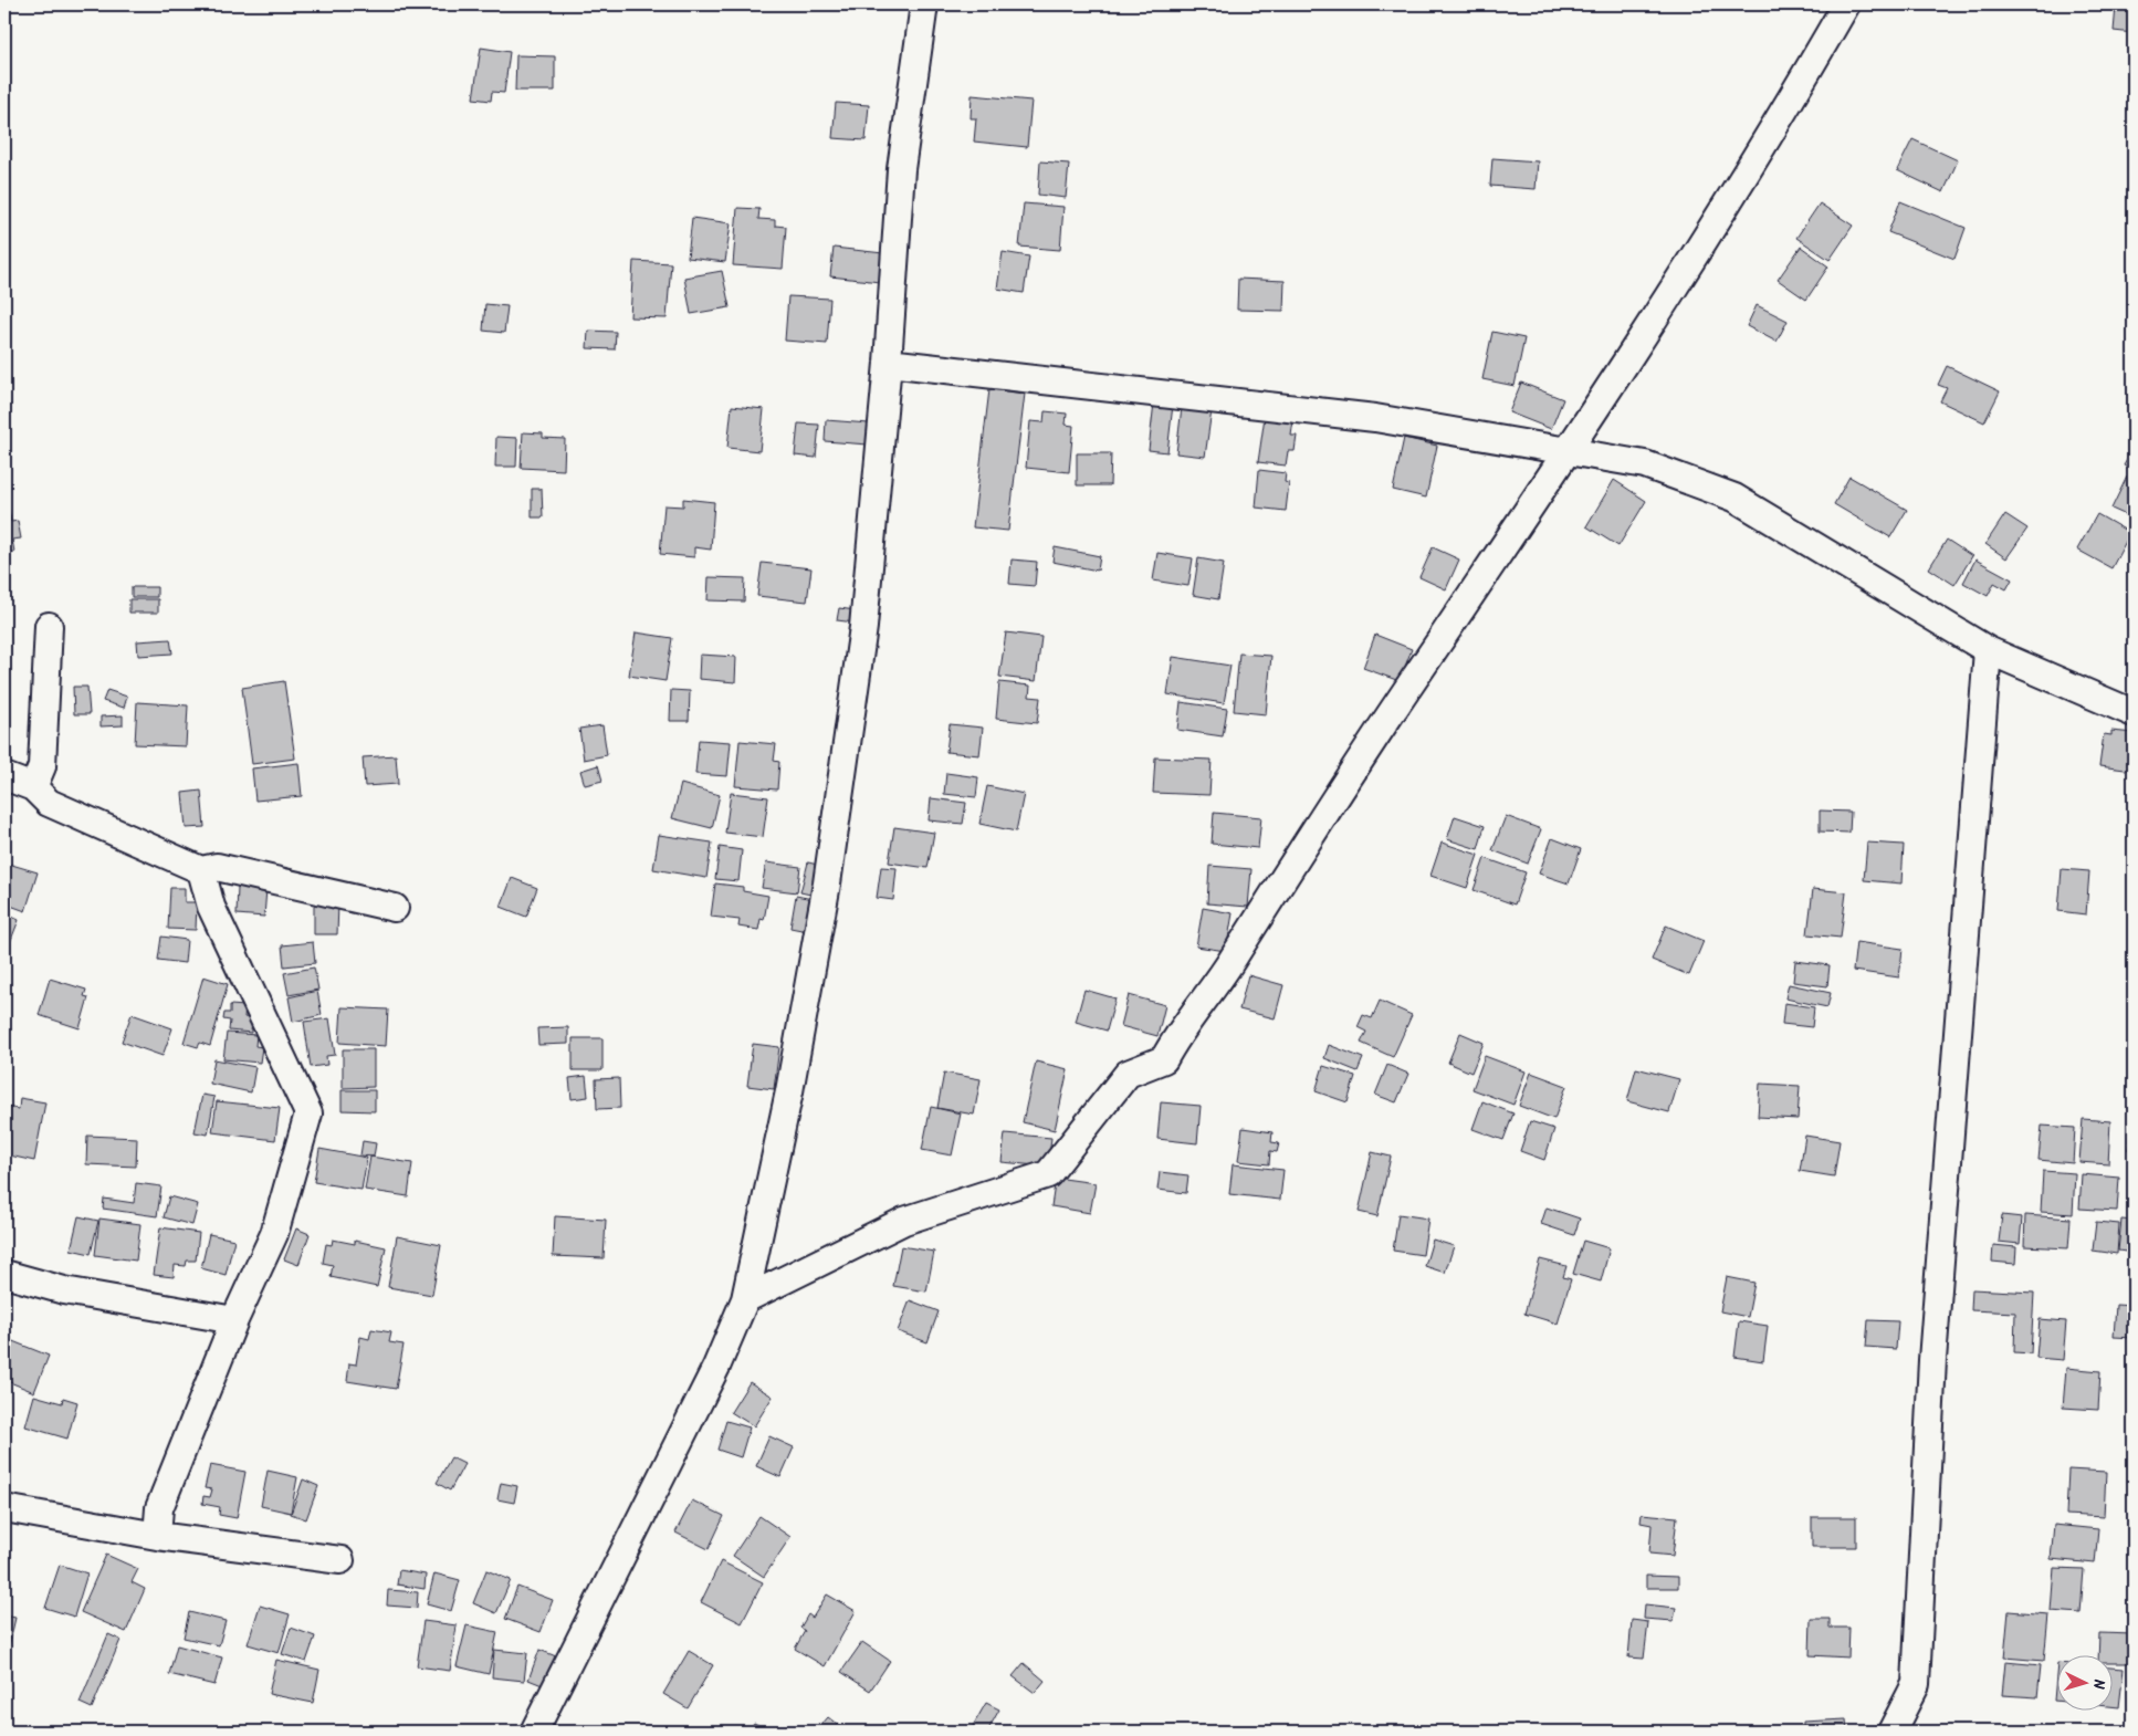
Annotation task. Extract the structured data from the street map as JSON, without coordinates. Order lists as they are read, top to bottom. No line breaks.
{"north":"right"}
